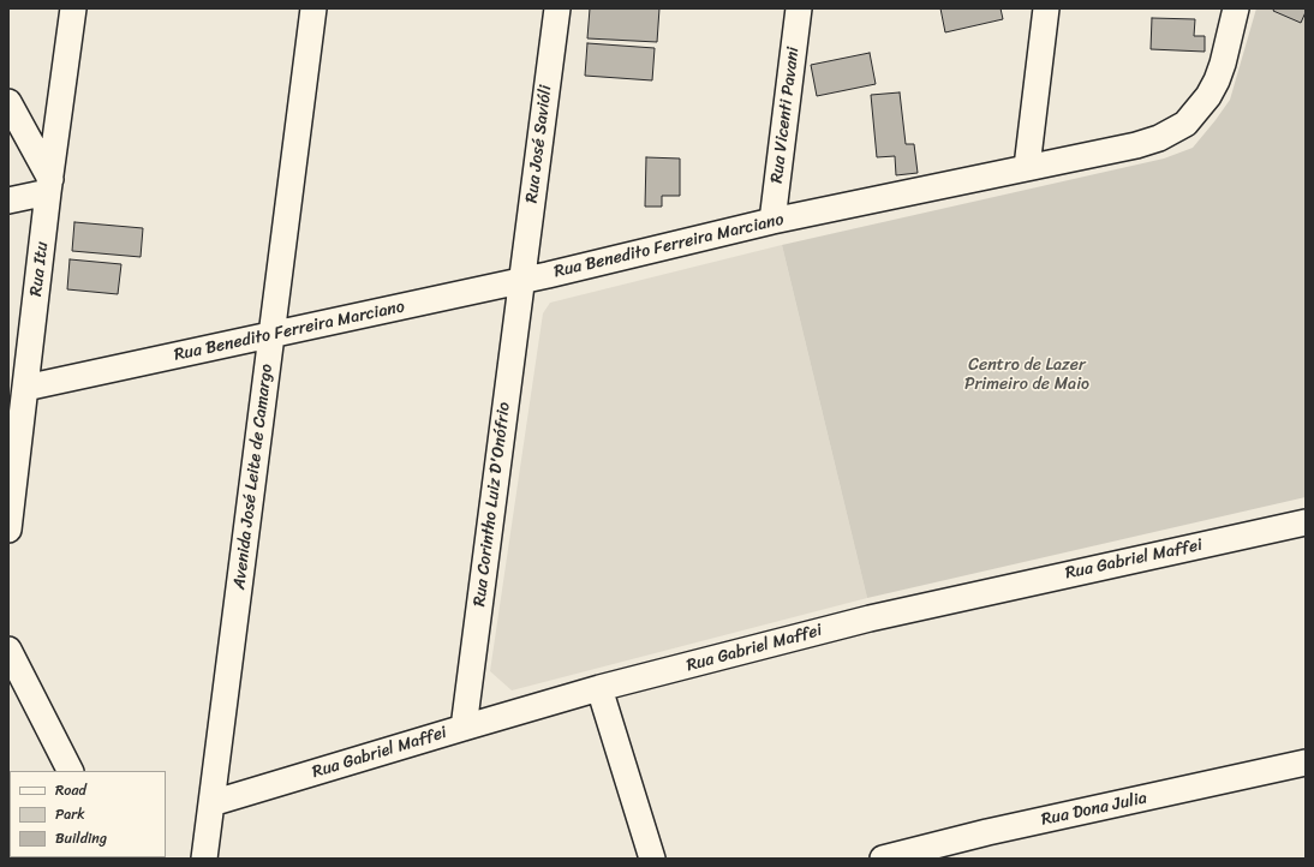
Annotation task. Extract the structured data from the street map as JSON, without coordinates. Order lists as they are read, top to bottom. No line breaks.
{"streets":{"street":["Rua Vicenti Pavani","Rua José Savióli","Rua Benedito Ferreira Marciano","Rua Itu","Avenida José Leite de Camargo","Rua Corintho Luiz D'Onófrio","Rua Gabriel Maffei","Rua Dona Julia"]},"crossings":[["Rua Vicenti Pavani","Rua Benedito Ferreira Marciano"],["Rua José Savióli","Rua Benedito Ferreira Marciano"],["Rua José Savióli","Rua Corintho Luiz D'Onófrio"],["Rua Benedito Ferreira Marciano","Rua Itu"],["Rua Benedito Ferreira Marciano","Avenida José Leite de Camargo"],["Rua Benedito Ferreira Marciano","Rua Corintho Luiz D'Onófrio"],["Avenida José Leite de Camargo","Rua Gabriel Maffei"],["Rua Corintho Luiz D'Onófrio","Rua Gabriel Maffei"]],"parks":["Centro de Lazer Primeiro de Maio"],"legend":["Road","Park","Building"]}
